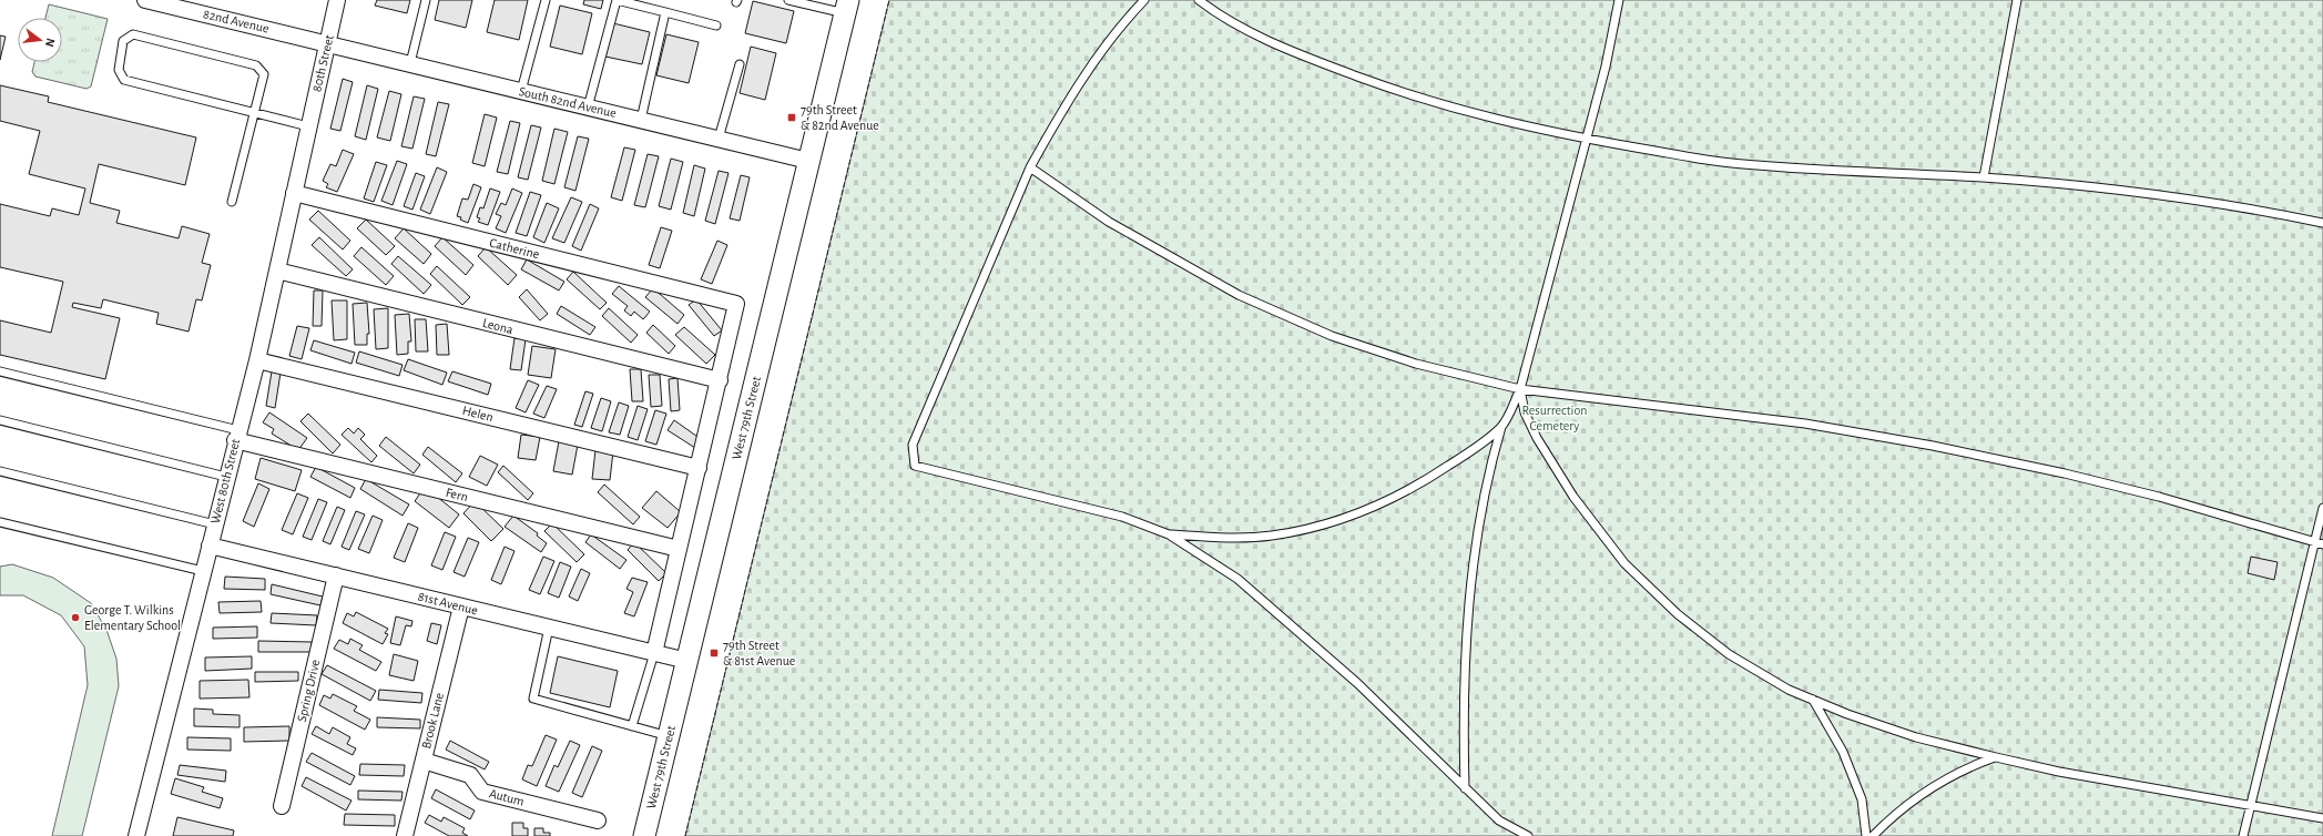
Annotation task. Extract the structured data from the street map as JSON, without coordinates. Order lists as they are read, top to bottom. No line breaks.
{"streets":{"main road":["West 79th Street"],"street":["82nd Avenue","80th Street","South 82nd Avenue","Catherine","Leona","Helen","West 80th Street","Fern","81st Avenue","Spring Drive","Brook Lane","Autum"]},"crossings":[["82nd Avenue","80th Street"],["82nd Avenue","South 82nd Avenue"],["80th Street","South 82nd Avenue"],["80th Street","West 80th Street"],["South 82nd Avenue","West 79th Street"],["Catherine","Leona"],["Catherine","West 80th Street"],["Leona","West 80th Street"],["Helen","West 80th Street"],["West 79th Street","81st Avenue"],["West 80th Street","Fern"],["West 80th Street","81st Avenue"],["81st Avenue","Spring Drive"],["81st Avenue","Brook Lane"],["Brook Lane","Autum"]],"parks":["Resurrection Cemetery"],"places":{"transit":["79th Street & 82nd Avenue","79th Street & 81st Avenue"],"other":["George T. Wilkins Elementary School"]},"north":"right"}
